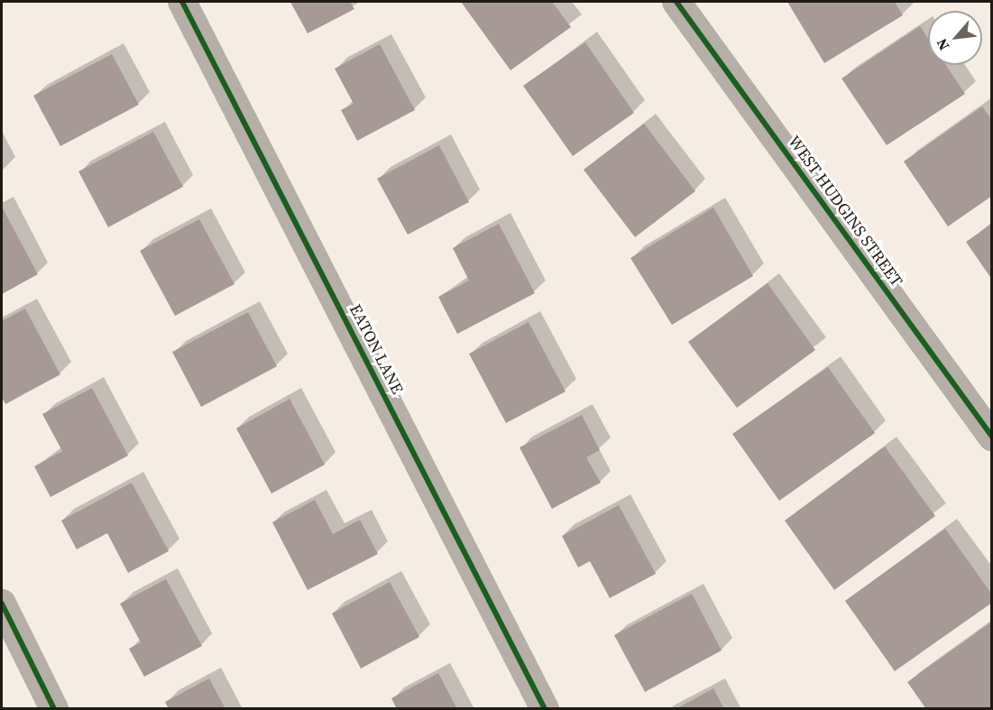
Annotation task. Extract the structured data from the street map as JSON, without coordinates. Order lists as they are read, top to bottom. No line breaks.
{"streets":{"street":["WEST HUDGINS STREET","EATON LANE"]},"north":"bottom left"}
